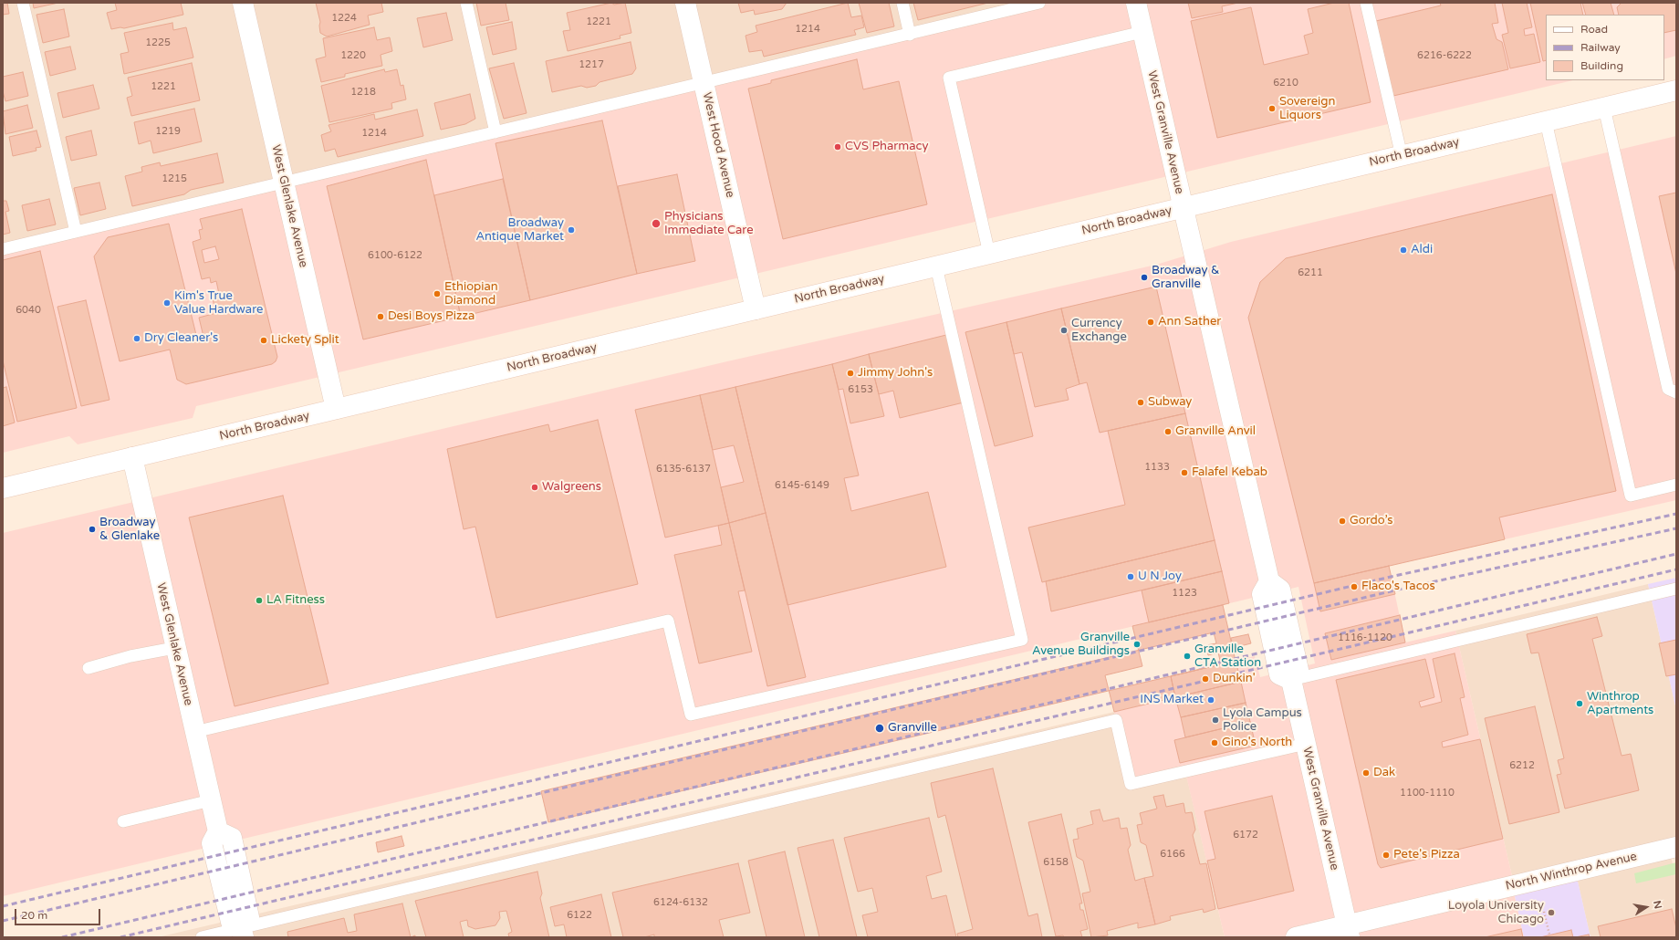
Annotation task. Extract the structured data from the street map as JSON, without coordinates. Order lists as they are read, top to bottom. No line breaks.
{"streets":{"street":["West Granville Avenue","West Hood Avenue","North Broadway","West Glenlake Avenue","North Winthrop Avenue"]},"crossings":[["West Granville Avenue","North Broadway"],["West Granville Avenue","North Winthrop Avenue"],["West Hood Avenue","North Broadway"],["North Broadway","West Glenlake Avenue"]],"places":["Sovereign Liquors","CVS Pharmacy","Physicians Immediate Care","Broadway Antique Market","Aldi","Broadway & Granville","Ethiopian Diamond","Kim's True Value Hardware","Desi Boys Pizza","Ann Sather","Currency Exchange","Dry Cleaner's","Lickety Split","Jimmy John's","Subway","Granville Anvil","Falafel Kebab","Walgreens","Gordo’s","Broadway & Glenlake","U N Joy","Flaco's Tacos","LA Fitness","Granville Avenue Buildings","Granville CTA Station","Dunkin'","INS Market","Winthrop Apartments","Lyola Campus Police","Granville","Gino's North","Dak","Pete's Pizza","Loyola University Chicago"],"house_numbers":["1224","1221","1214","1225","1220","6216-6222","1217","6210","1221","1218","1219","1214","1215","6100-6122","6211","6040","6153","1133","6135-6137","6145-6149","1123","1116-1120","6212","1100-1110","6172","6166","6158","6124-6132","6122"],"legend":["Road","Railway","Building"],"scale_bar":"20 m","north":"right"}
